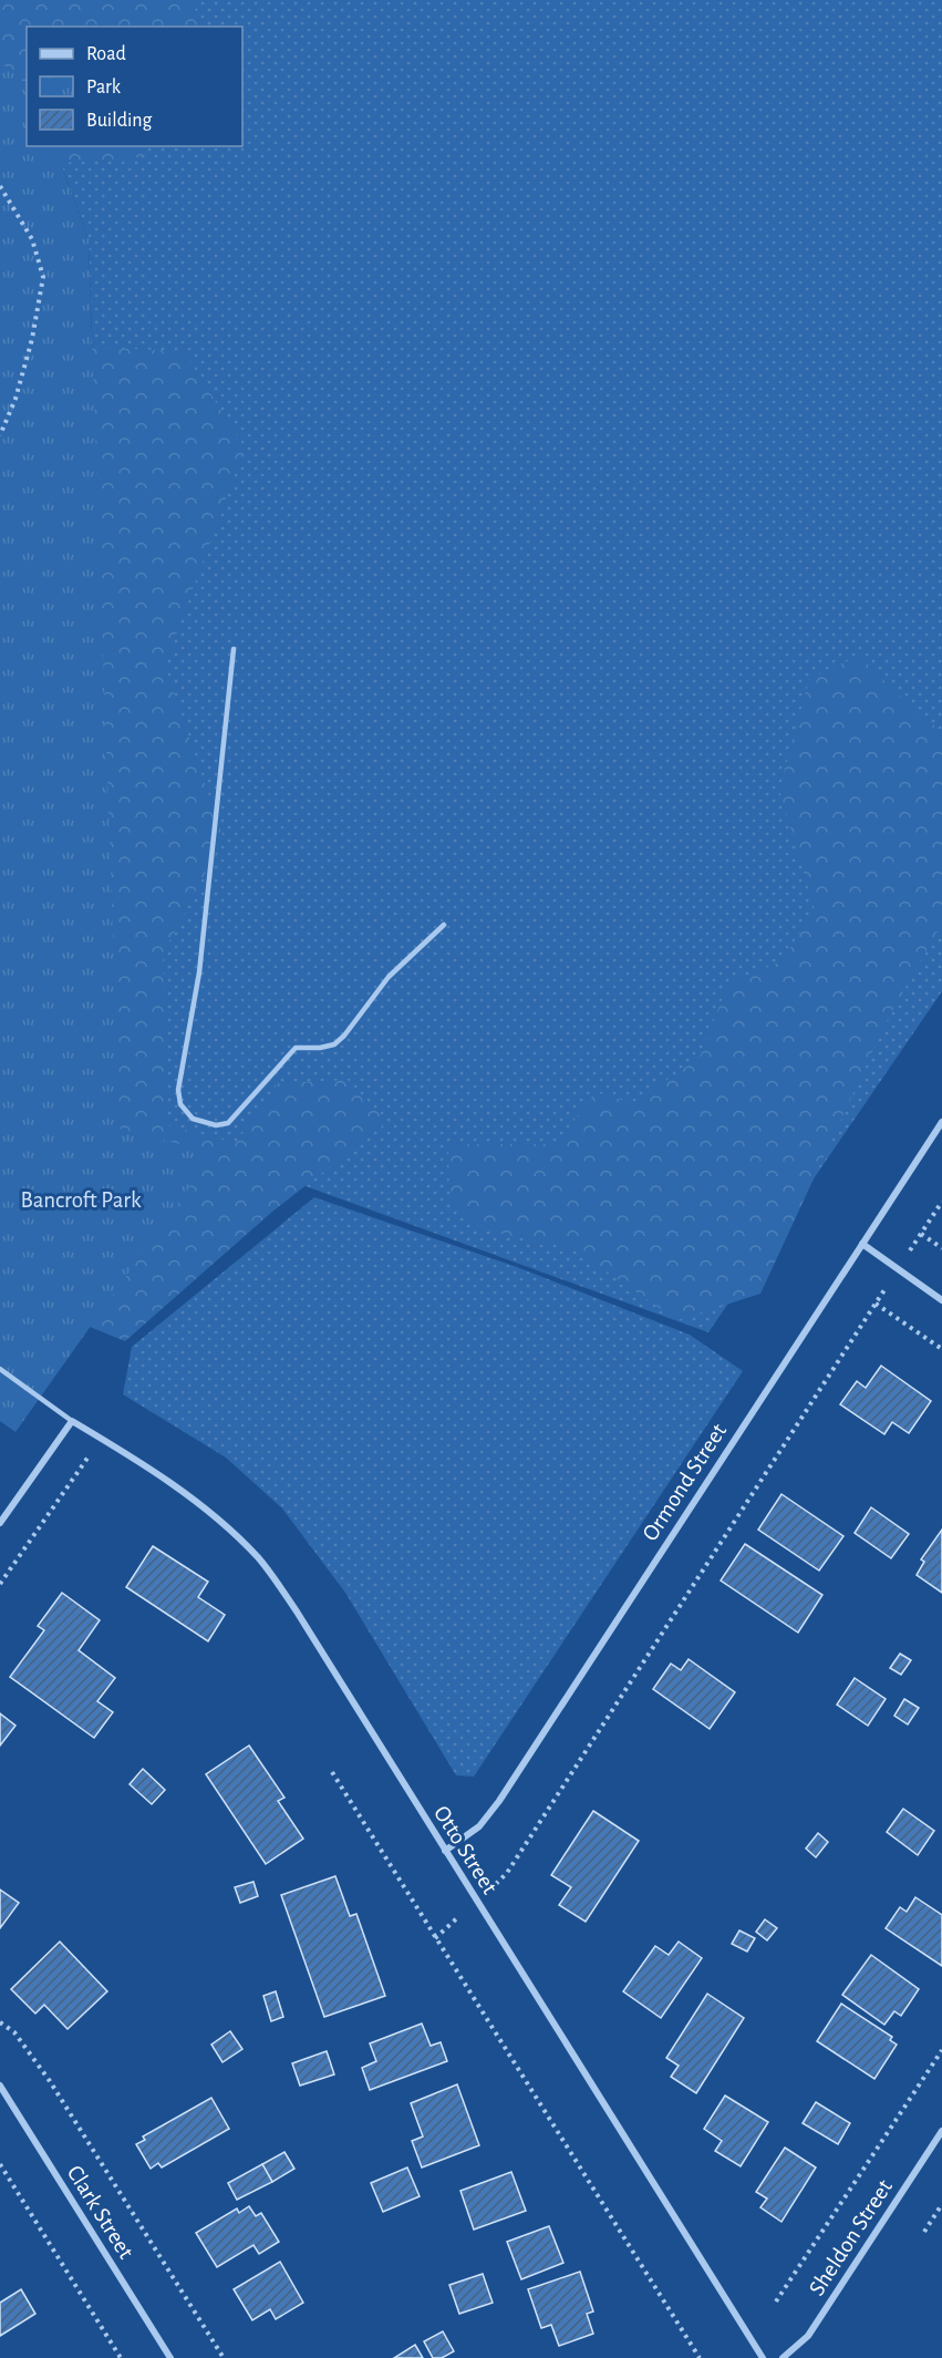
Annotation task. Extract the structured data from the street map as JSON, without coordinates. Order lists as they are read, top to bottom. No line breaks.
{"streets":{"street":["Ormond Street","Otto Street","Clark Street","Sheldon Street"]},"crossings":[["Ormond Street","Otto Street"]],"parks":["Bancroft Park"],"legend":["Road","Park","Building"]}
